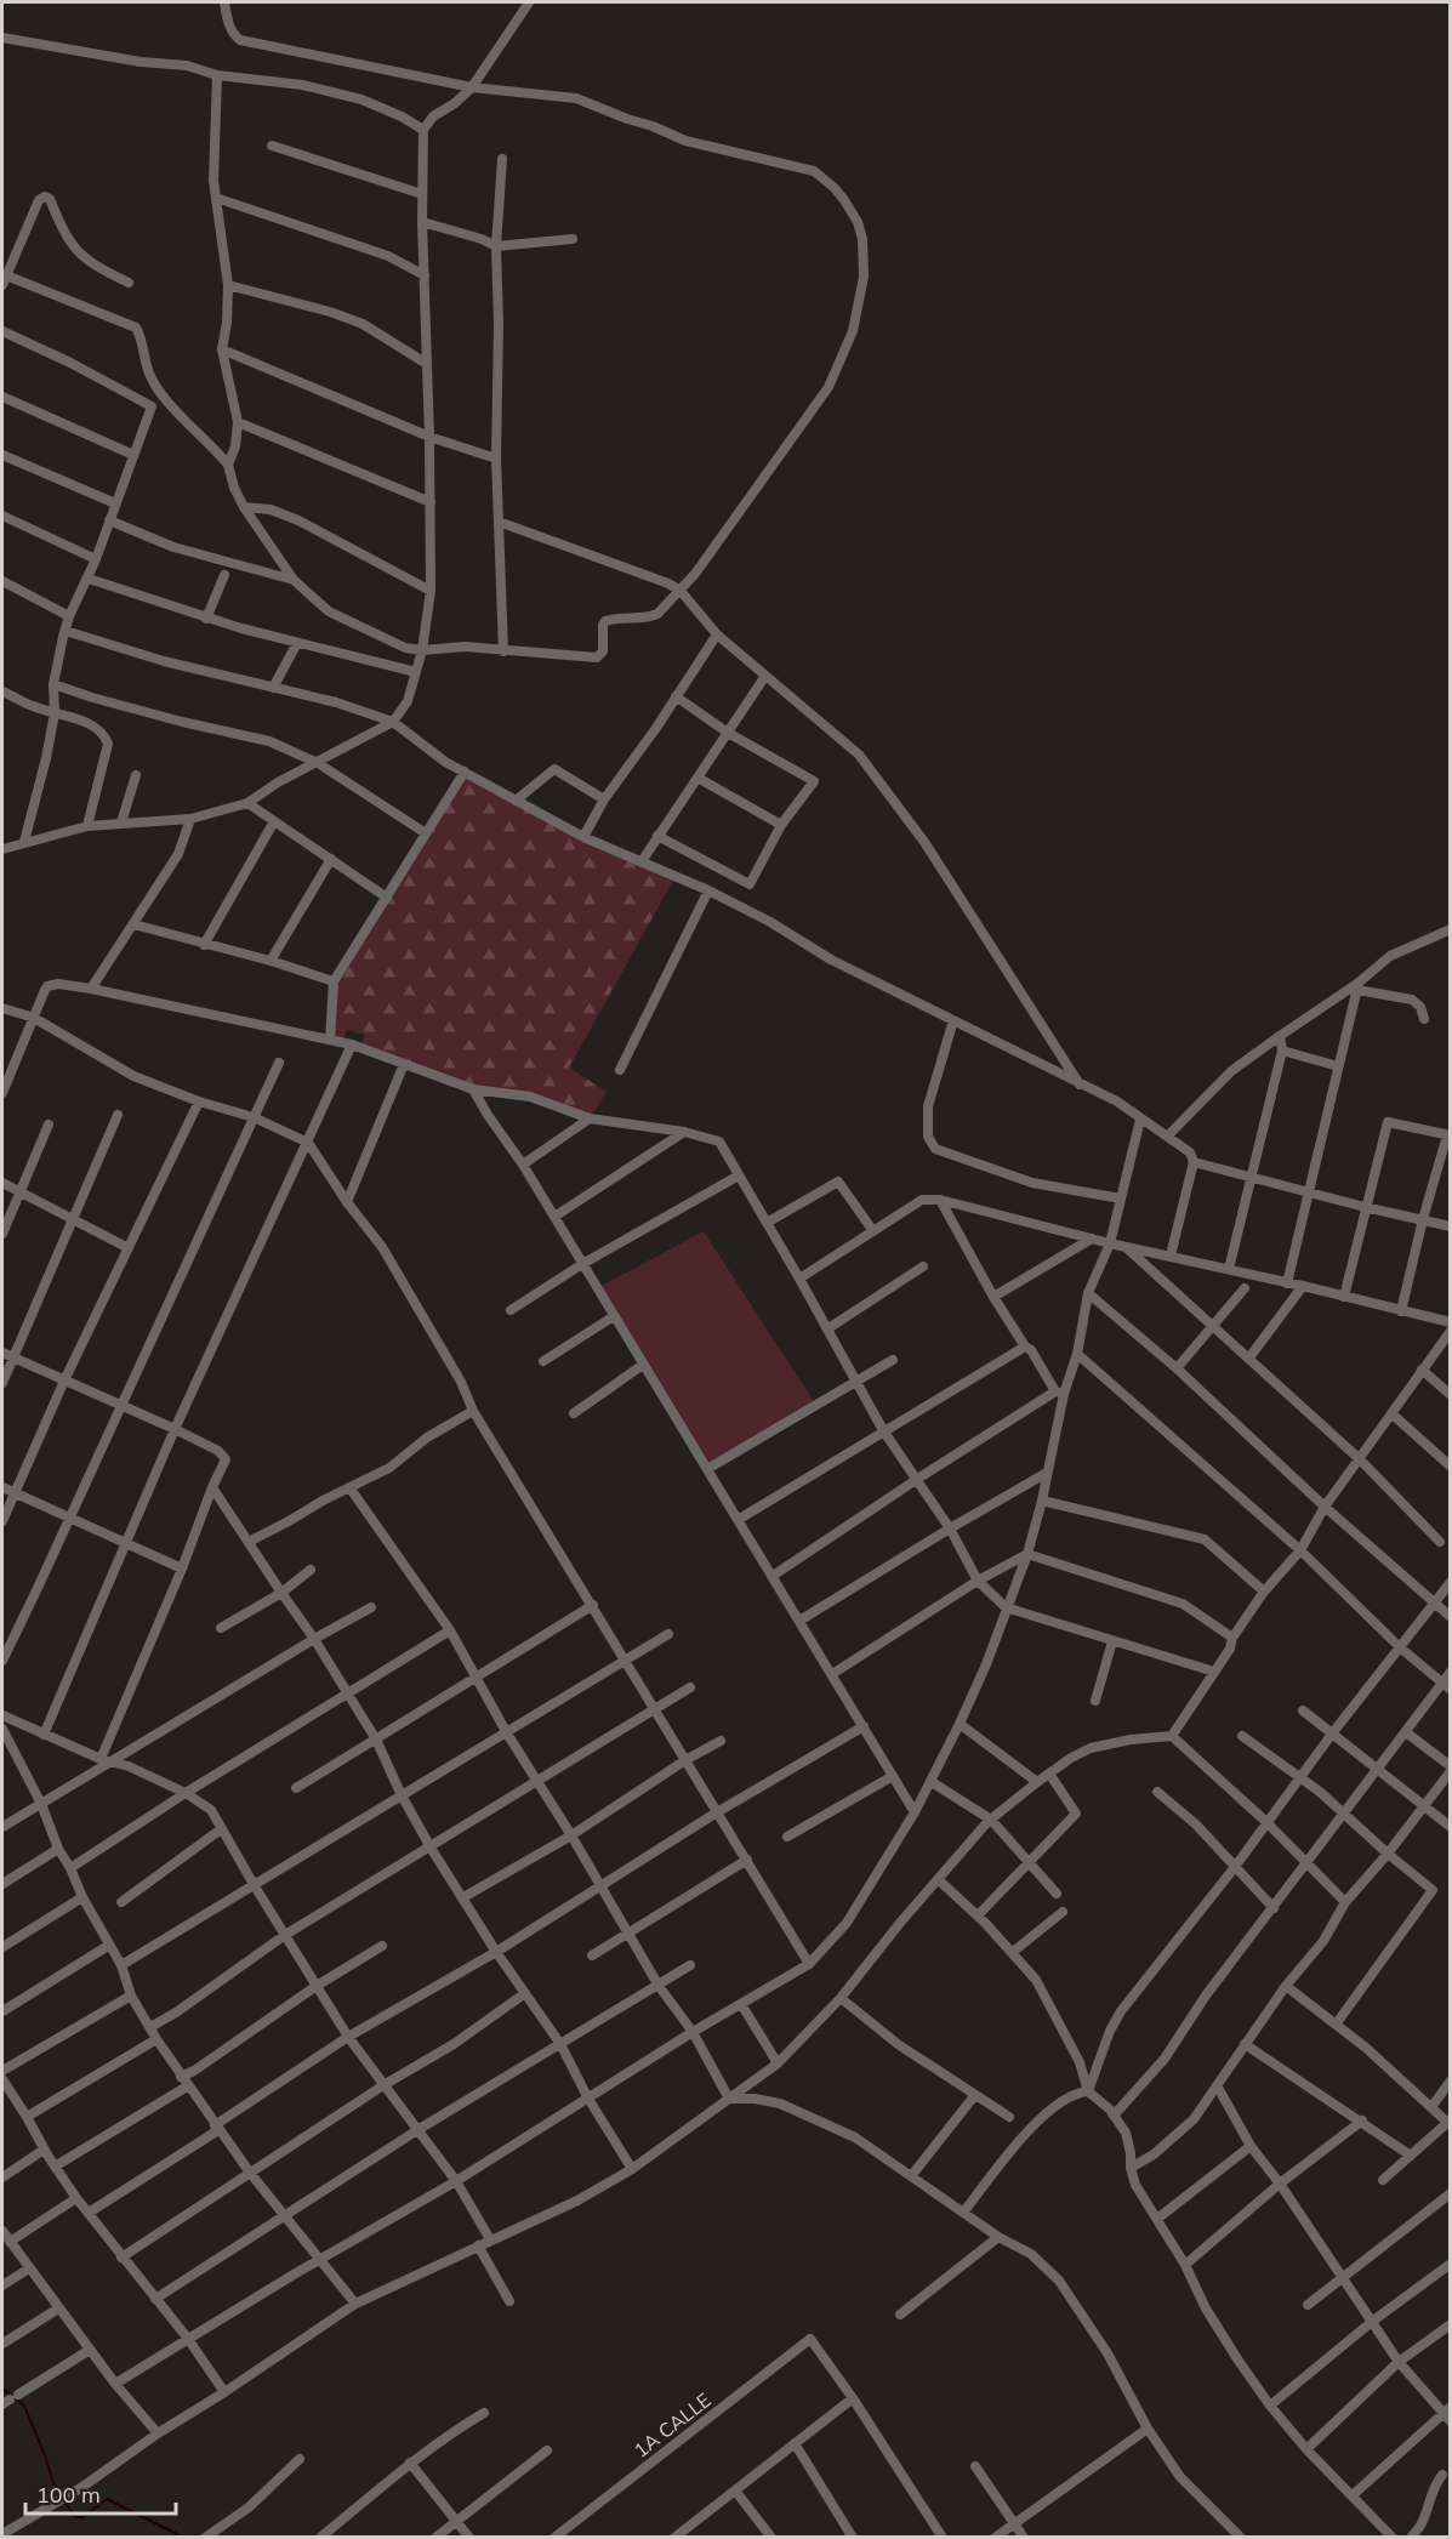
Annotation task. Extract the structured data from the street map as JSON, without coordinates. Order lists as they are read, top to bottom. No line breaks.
{"streets":{"street":["1A CALLE"]},"scale_bar":"100 m"}
